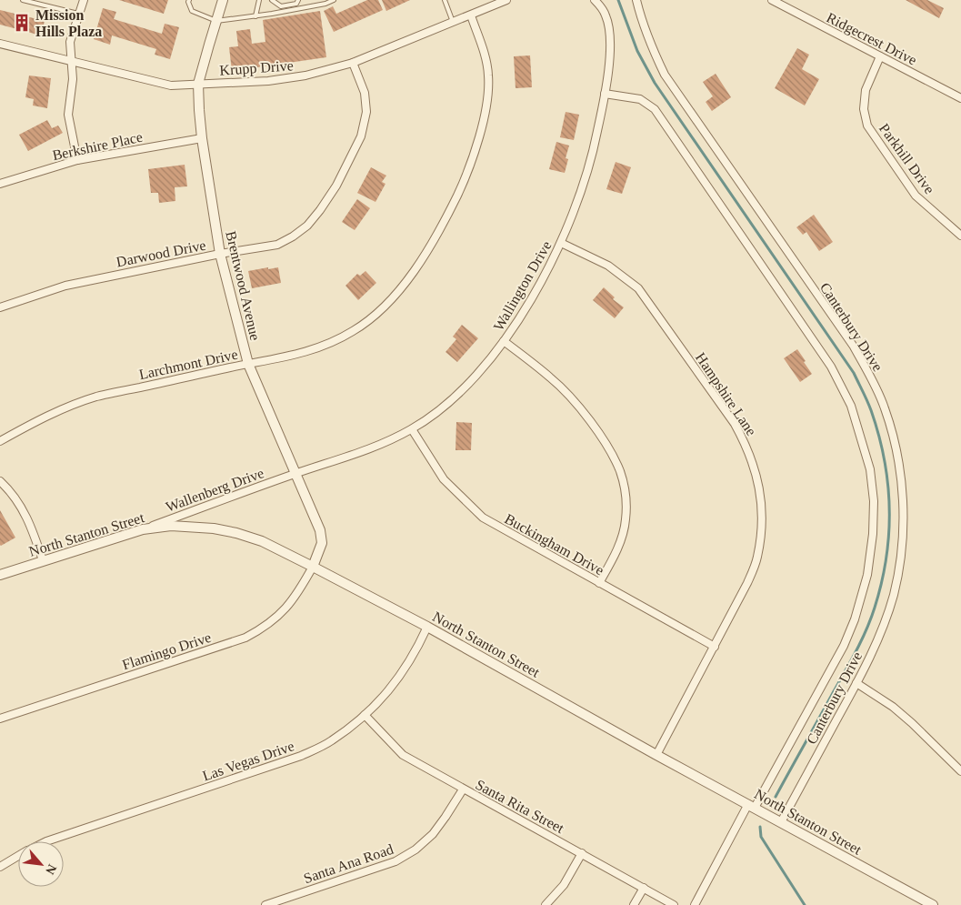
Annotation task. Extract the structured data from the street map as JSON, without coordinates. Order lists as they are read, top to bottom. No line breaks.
{"streets":{"street":["Ridgecrest Drive","Krupp Drive","Berkshire Place","Parkhill Drive","Darwood Drive","Brentwood Avenue","Wallington Drive","Canterbury Drive","Larchmont Drive","Hampshire Lane","Wallenberg Drive","North Stanton Street","Buckingham Drive","Flamingo Drive","Las Vegas Drive","Santa Rita Street","Santa Ana Road"]},"crossings":[["Ridgecrest Drive","Parkhill Drive"],["Krupp Drive","Darwood Drive"],["Krupp Drive","Brentwood Avenue"],["Krupp Drive","Larchmont Drive"],["Berkshire Place","Brentwood Avenue"],["Darwood Drive","Brentwood Avenue"],["Brentwood Avenue","Wallington Drive"],["Brentwood Avenue","Larchmont Drive"],["Brentwood Avenue","Wallenberg Drive"],["Brentwood Avenue","North Stanton Street"],["Brentwood Avenue","Flamingo Drive"],["Wallington Drive","Canterbury Drive"],["Wallington Drive","Hampshire Lane"],["Wallington Drive","Wallenberg Drive"],["Wallington Drive","Buckingham Drive"],["Canterbury Drive","North Stanton Street"],["Hampshire Lane","North Stanton Street"],["Hampshire Lane","Buckingham Drive"],["Wallenberg Drive","North Stanton Street"],["North Stanton Street","Flamingo Drive"],["North Stanton Street","Las Vegas Drive"],["Las Vegas Drive","Santa Rita Street"],["Santa Rita Street","Santa Ana Road"]],"places":{"building":["Mission Hills Plaza"]},"north":"bottom right"}
